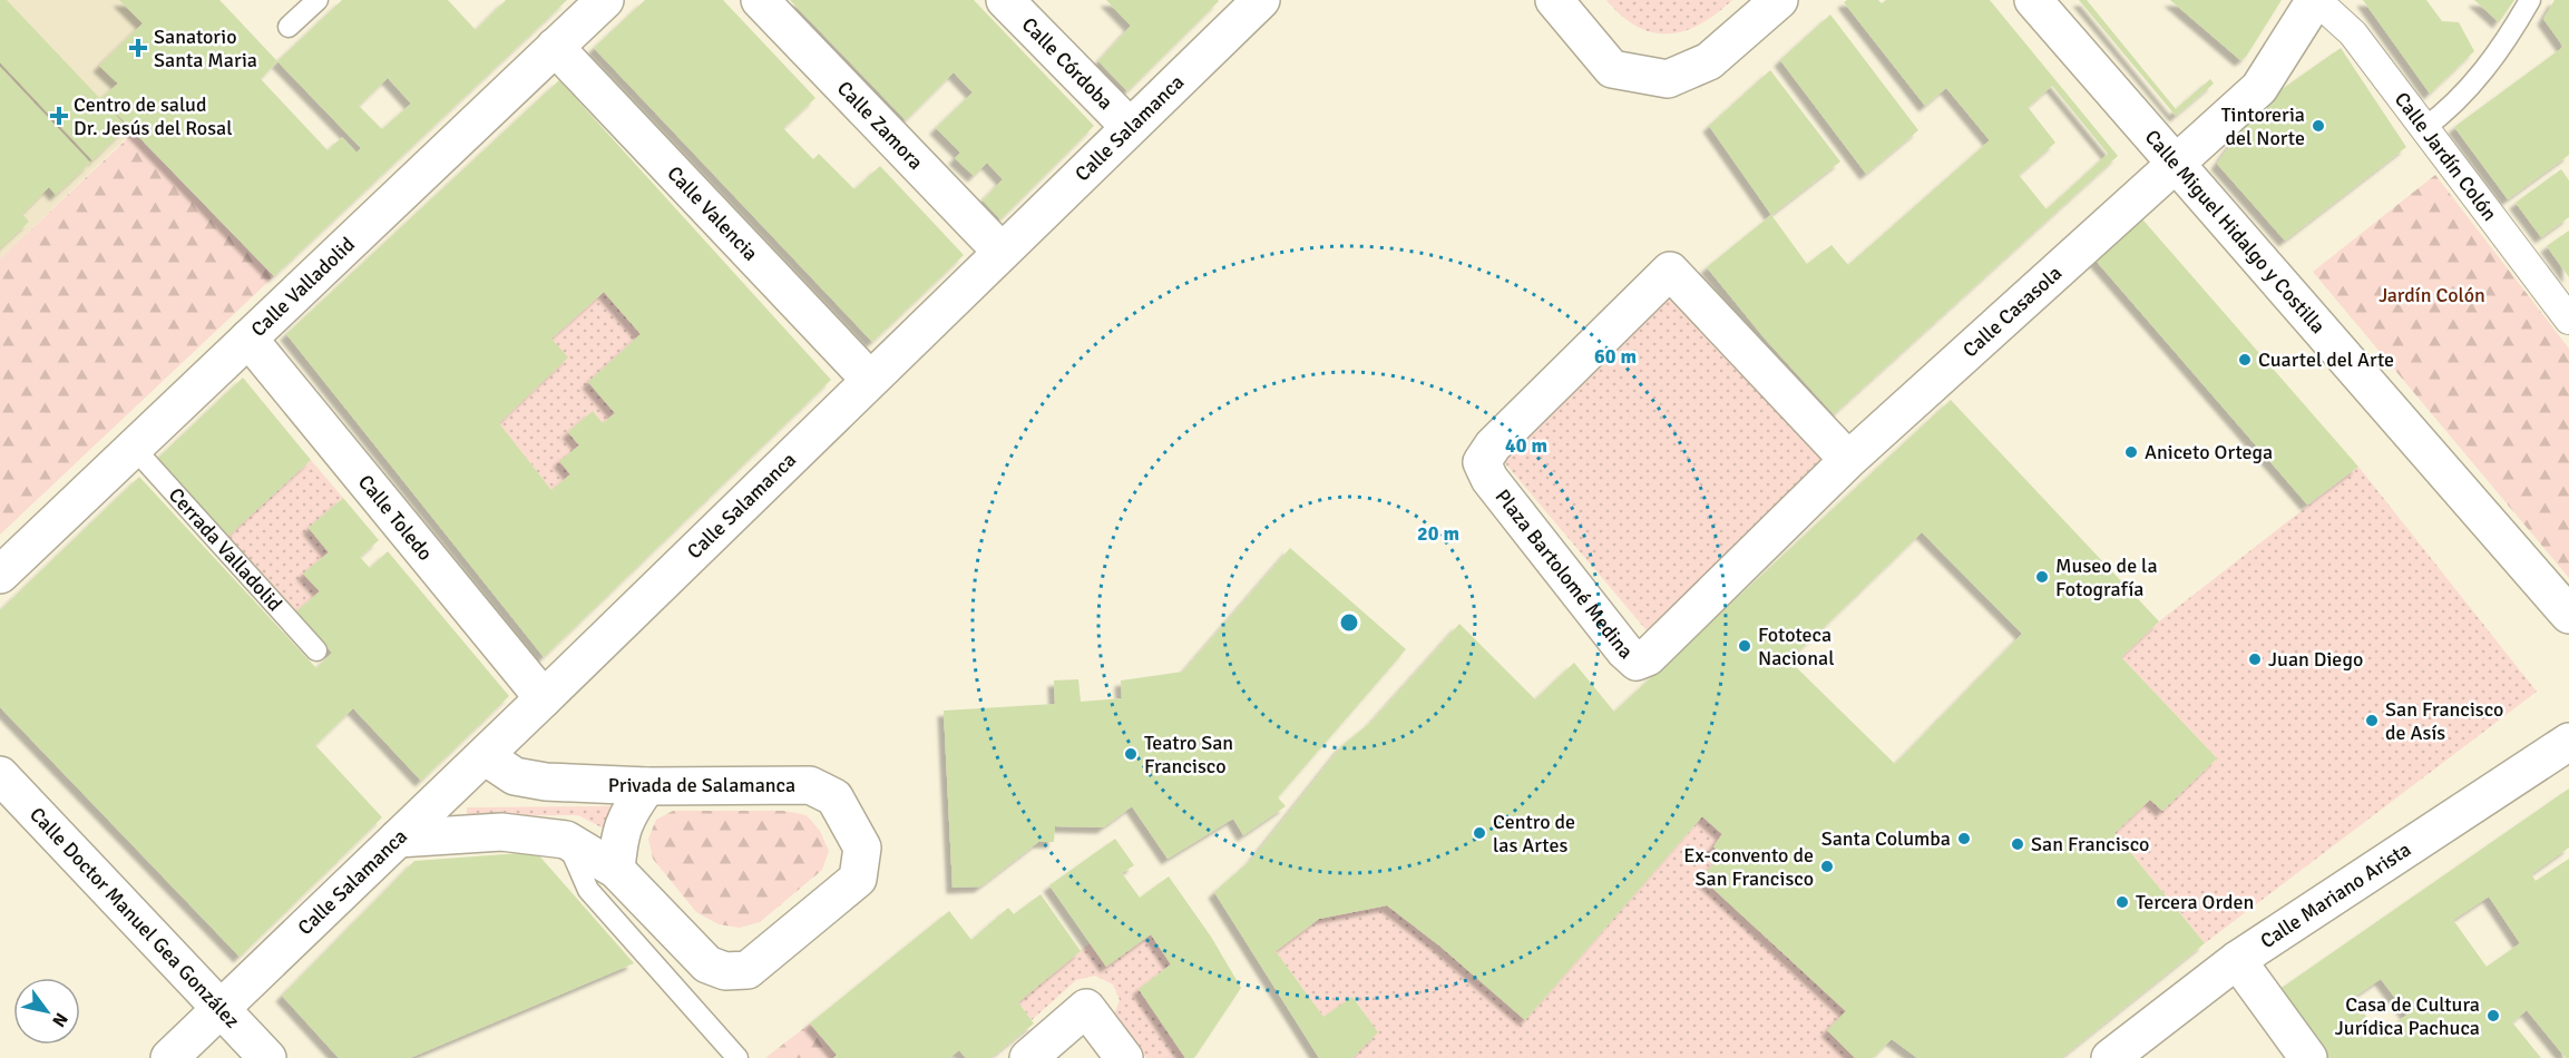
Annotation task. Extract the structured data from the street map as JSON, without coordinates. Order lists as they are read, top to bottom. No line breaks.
{"streets":{"street":["Calle Córdoba","Calle Zamora","Calle Salamanca","Calle Jardín Colón","Calle Valencia","Calle Miguel Hidalgo y Costilla","Calle Valladolid","Calle Casasola","Calle Toledo","Plaza Bartolomé Medina","Privada de Salamanca","Calle Mariano Arista","Calle Doctor Manuel Gea González"],"lane":["Cerrada Valladolid"]},"crossings":[["Calle Córdoba","Calle Salamanca"],["Calle Zamora","Calle Salamanca"],["Calle Salamanca","Calle Valencia"],["Calle Salamanca","Calle Toledo"],["Calle Salamanca","Privada de Salamanca"],["Calle Salamanca","Calle Doctor Manuel Gea González"],["Calle Jardín Colón","Calle Casasola"],["Calle Valencia","Calle Valladolid"],["Calle Miguel Hidalgo y Costilla","Calle Casasola"],["Calle Valladolid","Calle Toledo"],["Calle Valladolid","Cerrada Valladolid"],["Calle Casasola","Plaza Bartolomé Medina"]],"parks":["Jardín Colón"],"places":{"health":["Sanatorio Santa Maria","Centro de salud Dr. Jesús del Rosal"],"other":["Tintoreria del Norte","Cuartel del Arte","Aniceto Ortega","Museo de la Fotografía","Fototeca Nacional","Juan Diego","San Francisco de Asís","Teatro San Francisco","Centro de las Artes","Santa Columba","San Francisco","Ex-convento de San Francisco","Tercera Orden","Casa de Cultura Jurídica Pachuca"]},"north":"bottom right","rings":["60 m","40 m","20 m"]}
